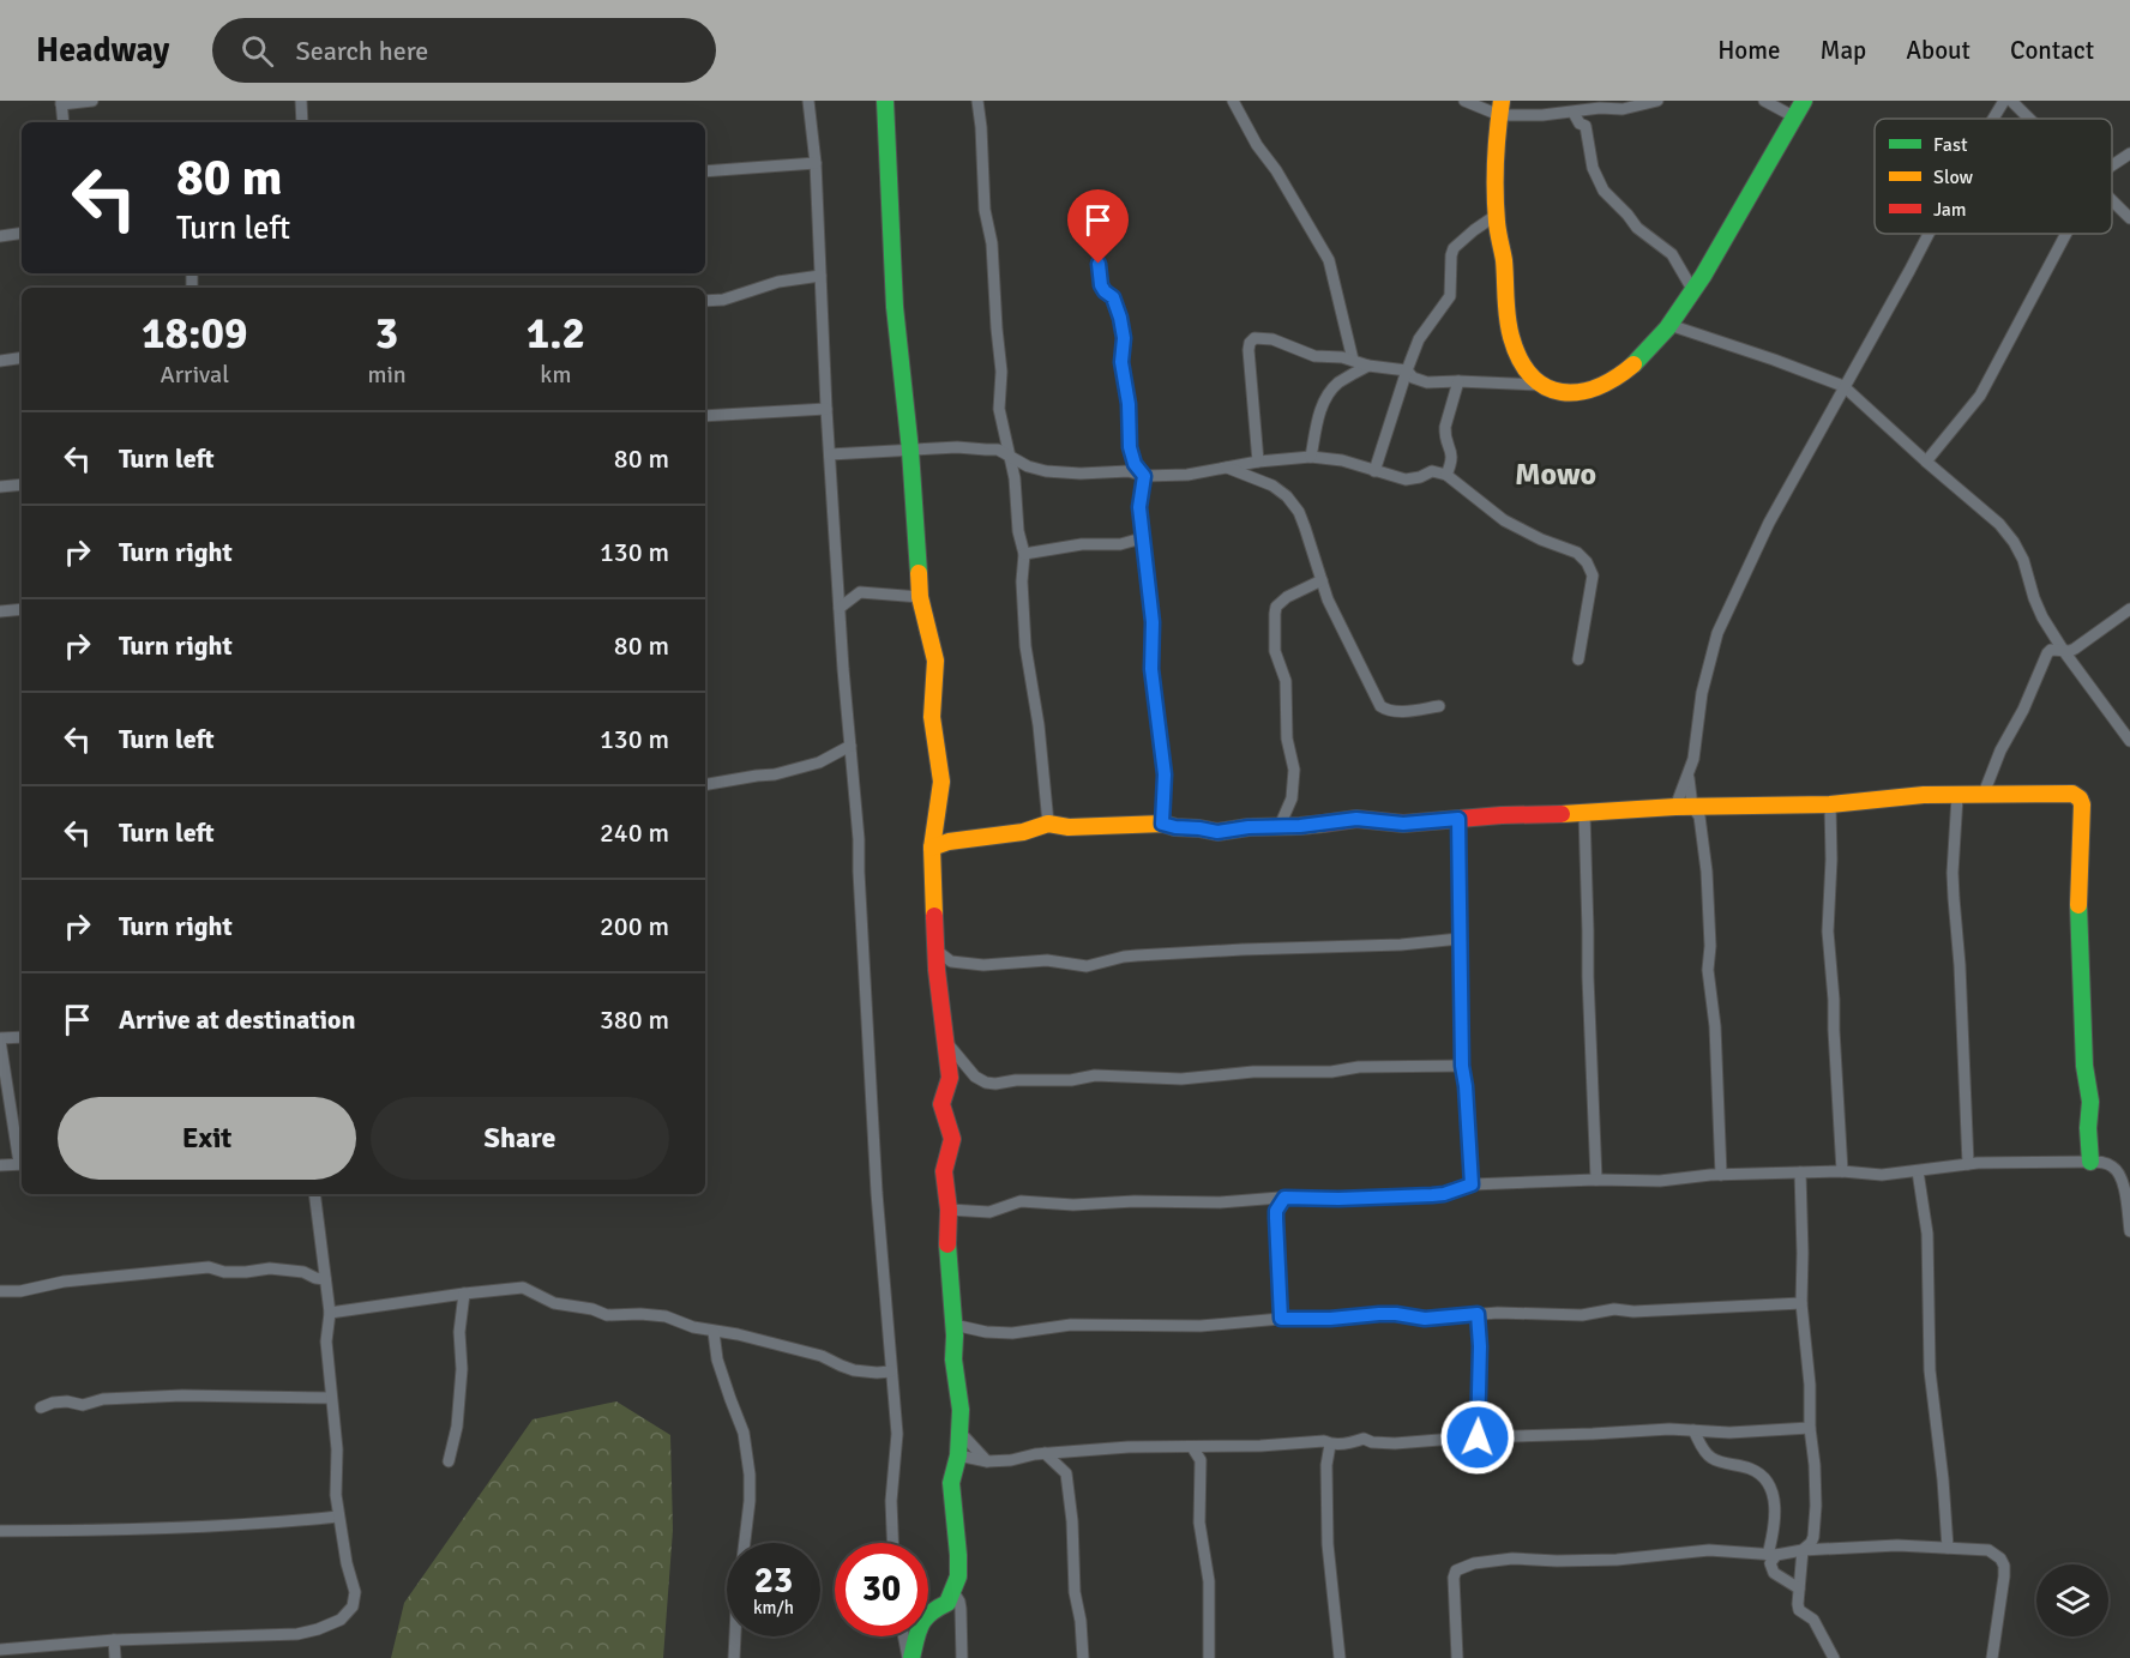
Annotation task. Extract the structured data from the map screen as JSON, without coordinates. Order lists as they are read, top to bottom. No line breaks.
{"districts":["Mowo"],"legend":["Fast","Slow","Jam"],"page":{"header":"Headway","search":"Search here","nav":["Home","Map","About","Contact"],"turn":["80 m","Turn left"],"eta":["18:09","Arrival","3","min","1.2","km"],"list":[{"name":"Turn left","value":"80 m"},{"name":"Turn right","value":"130 m"},{"name":"Turn right","value":"80 m"},{"name":"Turn left","value":"130 m"},{"name":"Turn left","value":"240 m"},{"name":"Turn right","value":"200 m"},{"name":"Arrive at destination","value":"380 m"}],"buttons":["Exit","Share"],"speed":"23 km/h","limit":"30"}}
